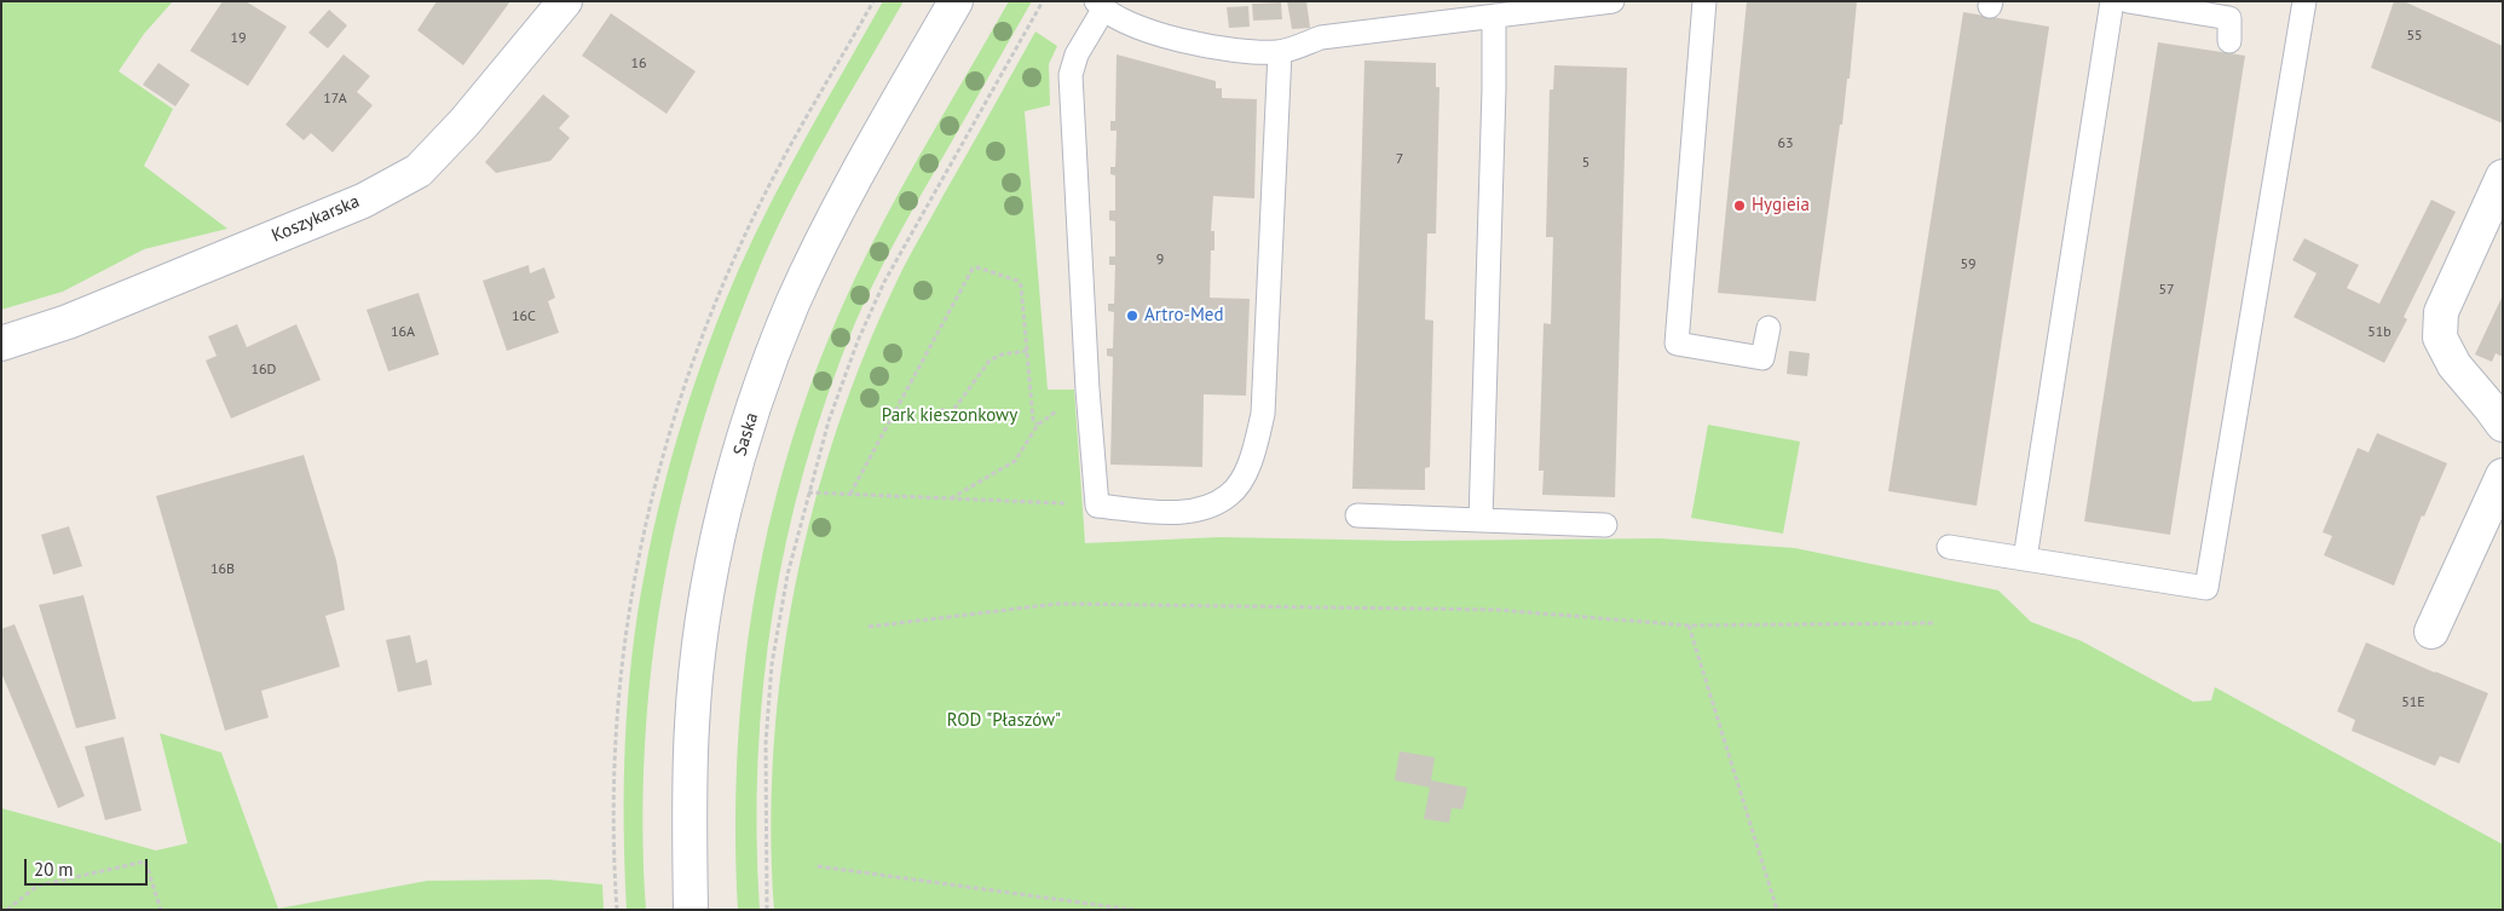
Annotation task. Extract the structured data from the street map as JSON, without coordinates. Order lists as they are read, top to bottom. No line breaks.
{"streets":{"street":["Koszykarska","Saska"]},"parks":["Park kieszonkowy","ROD \"Płaszów\""],"places":["Hygieia","Artro-Med"],"house_numbers":["55","19","16","17A","63","7","5","9","59","57","16C","16A","51b","16D","16B","51E"],"scale_bar":"20 m"}
